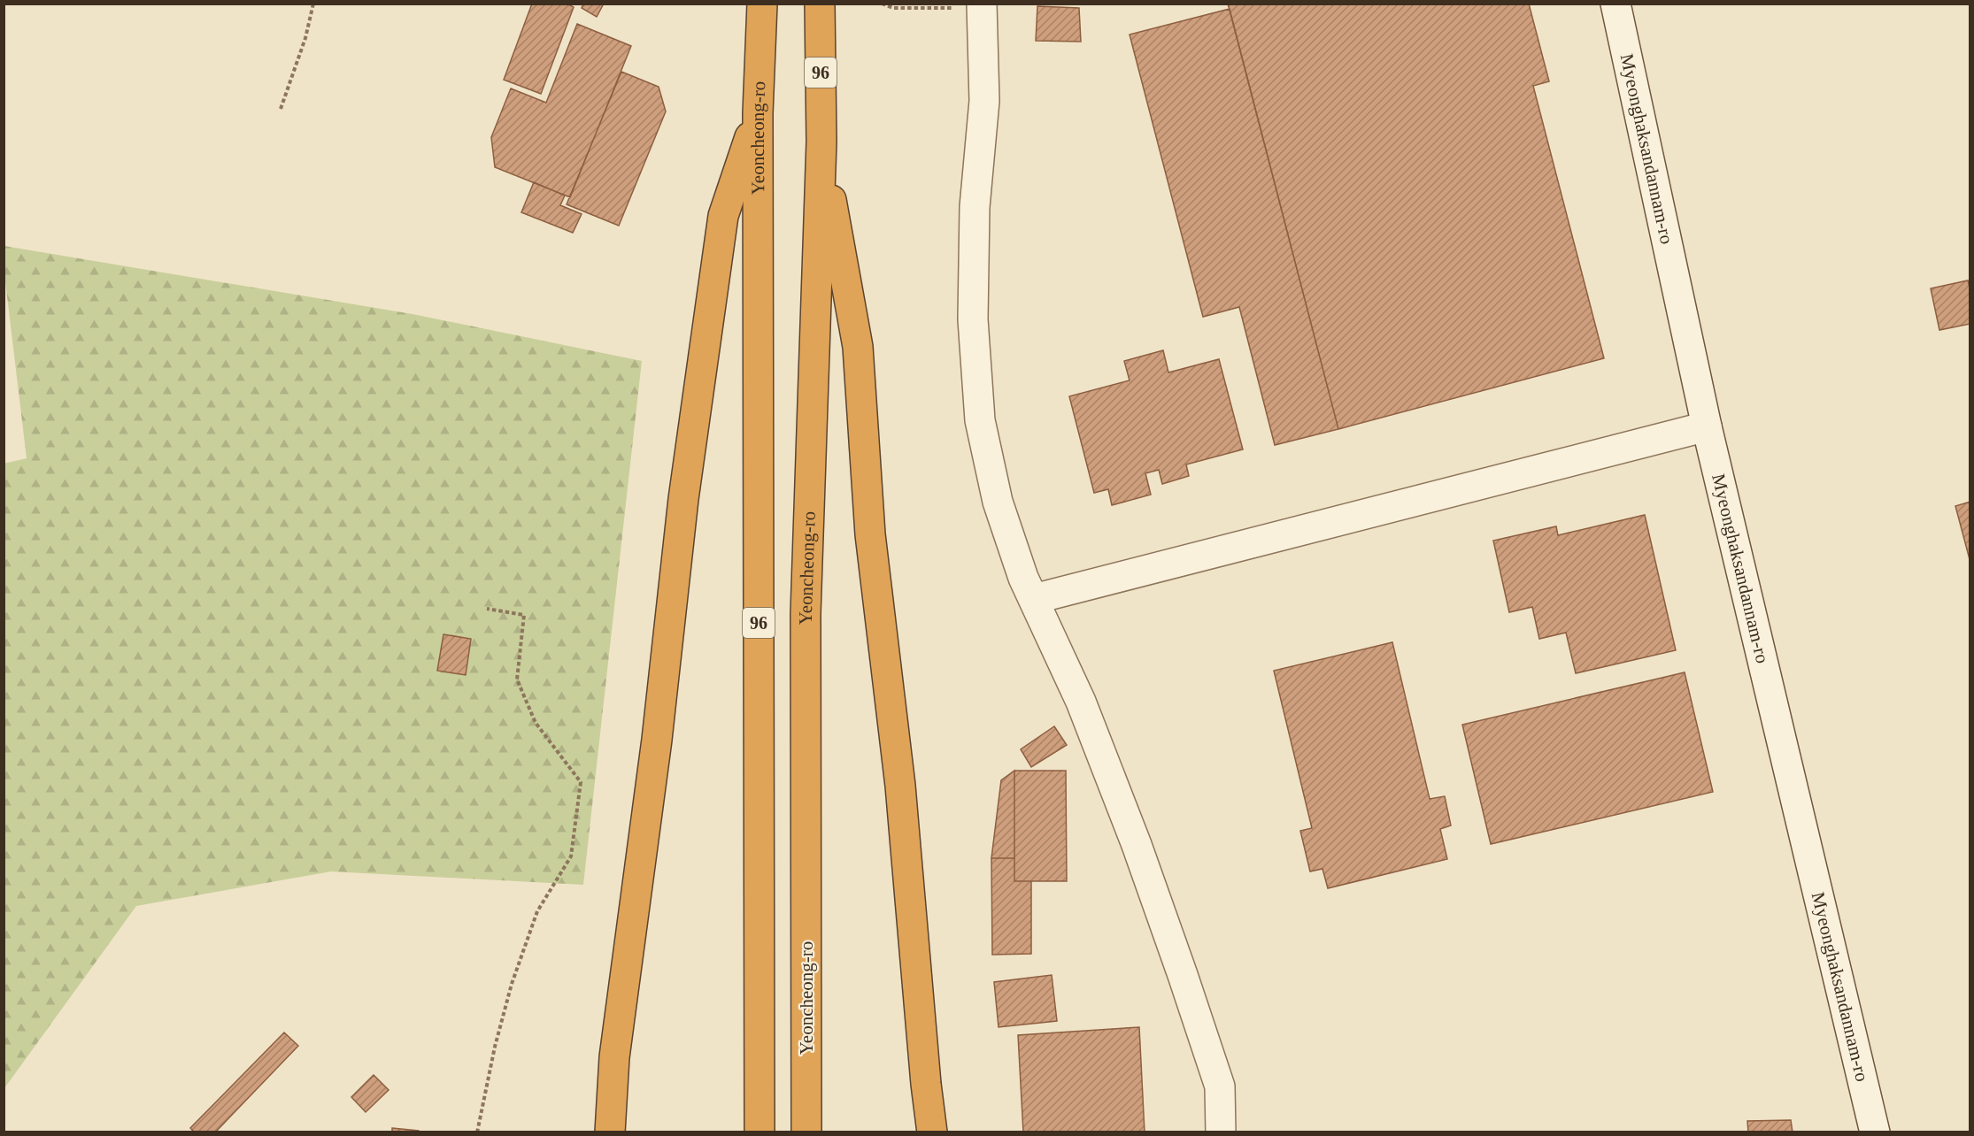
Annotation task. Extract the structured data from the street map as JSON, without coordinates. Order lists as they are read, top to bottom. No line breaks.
{"streets":{"highway":["96","Yeoncheong-ro"],"street":["Myeonghaksandannam-ro"]}}
